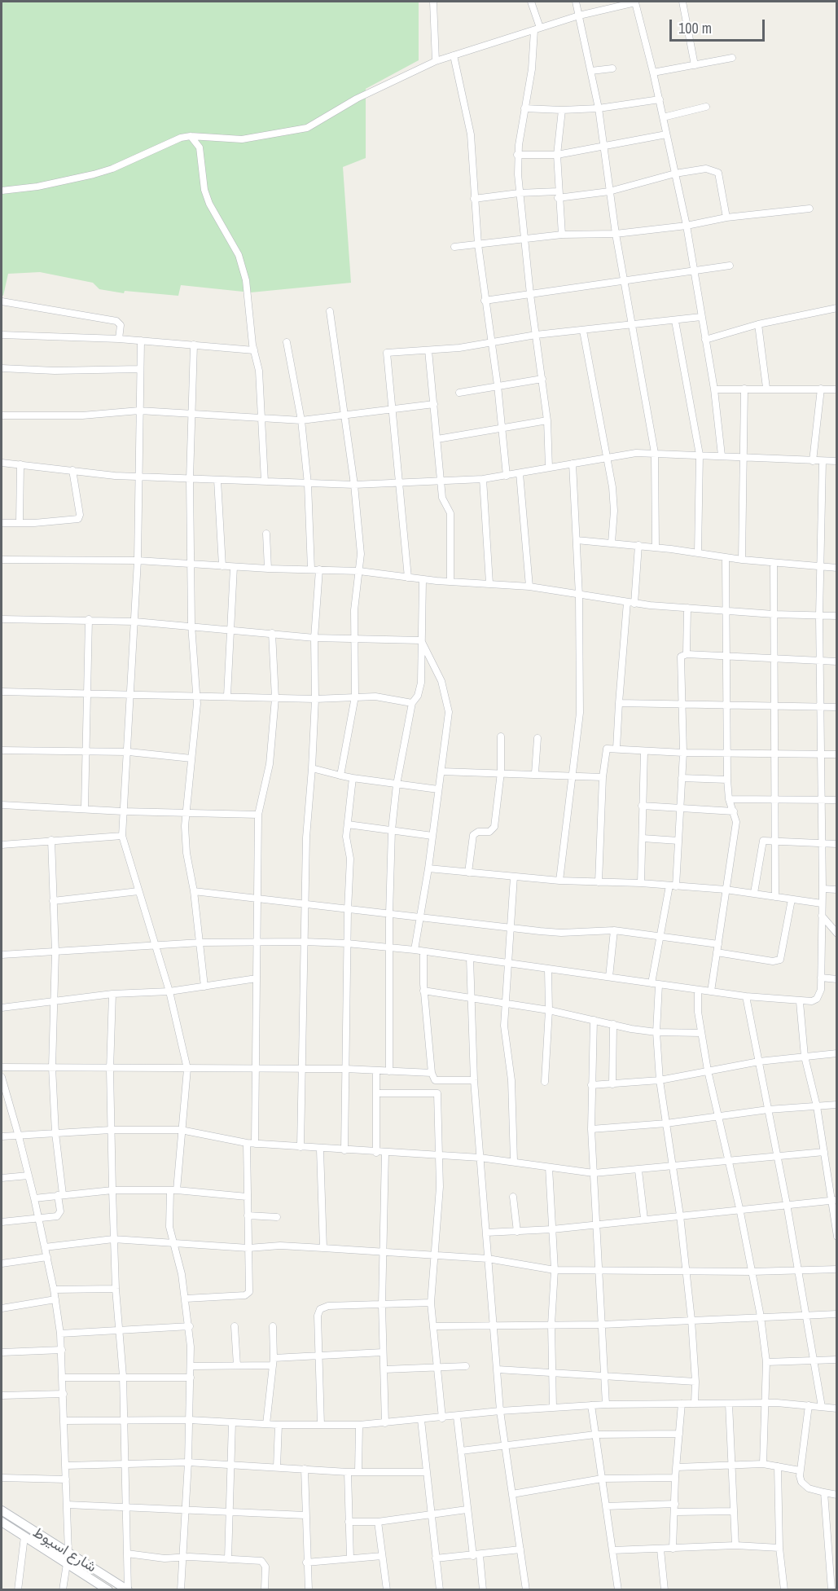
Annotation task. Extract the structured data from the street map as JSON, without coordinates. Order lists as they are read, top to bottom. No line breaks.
{"streets":{"street":["شارع اسيوط"]},"scale_bar":"100 m"}
